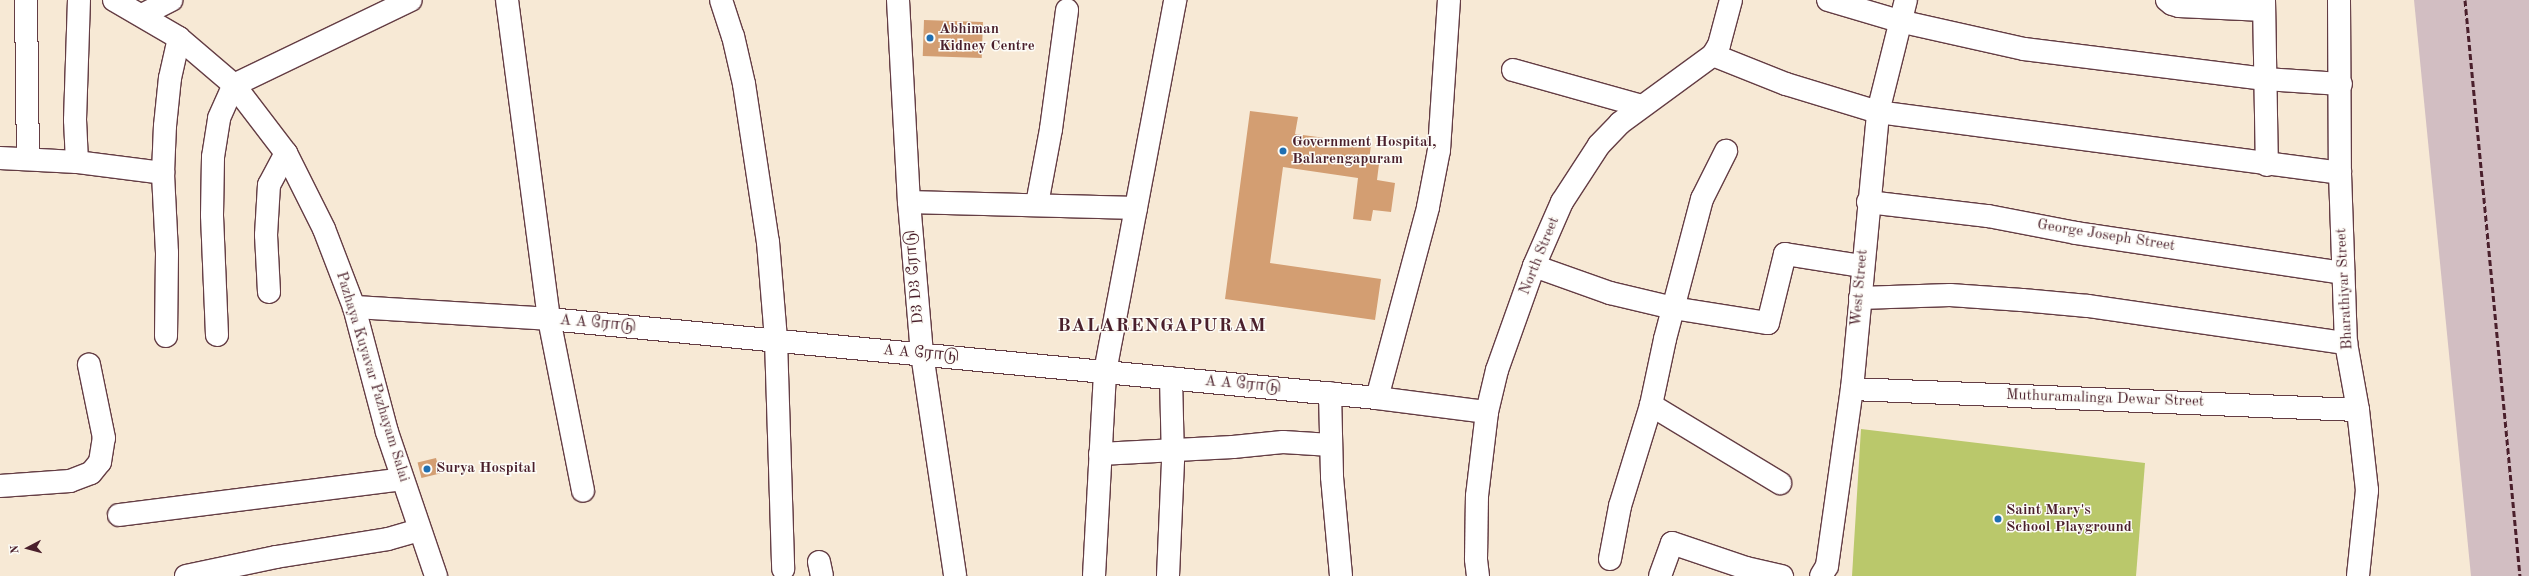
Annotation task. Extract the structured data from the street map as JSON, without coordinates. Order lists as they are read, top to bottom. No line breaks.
{"streets":{"street":["George Joseph Street","North Street","D3 D3 ரோடு","West Street","Bharathiyar Street","A A ரோடு","Pazhaya Kuyavar Pazhayam Salai","Muthuramalinga Dewar Street"]},"crossings":[["George Joseph Street","West Street"],["George Joseph Street","Bharathiyar Street"],["North Street","A A ரோடு"],["D3 D3 ரோடு","A A ரோடு"],["West Street","Muthuramalinga Dewar Street"],["Bharathiyar Street","Muthuramalinga Dewar Street"],["A A ரோடு","Pazhaya Kuyavar Pazhayam Salai"]],"districts":["BALARENGAPURAM"],"places":["Abhiman Kidney Centre","Government Hospital, Balarengapuram","Surya Hospital","Saint Mary's School Playground"],"north":"left"}
